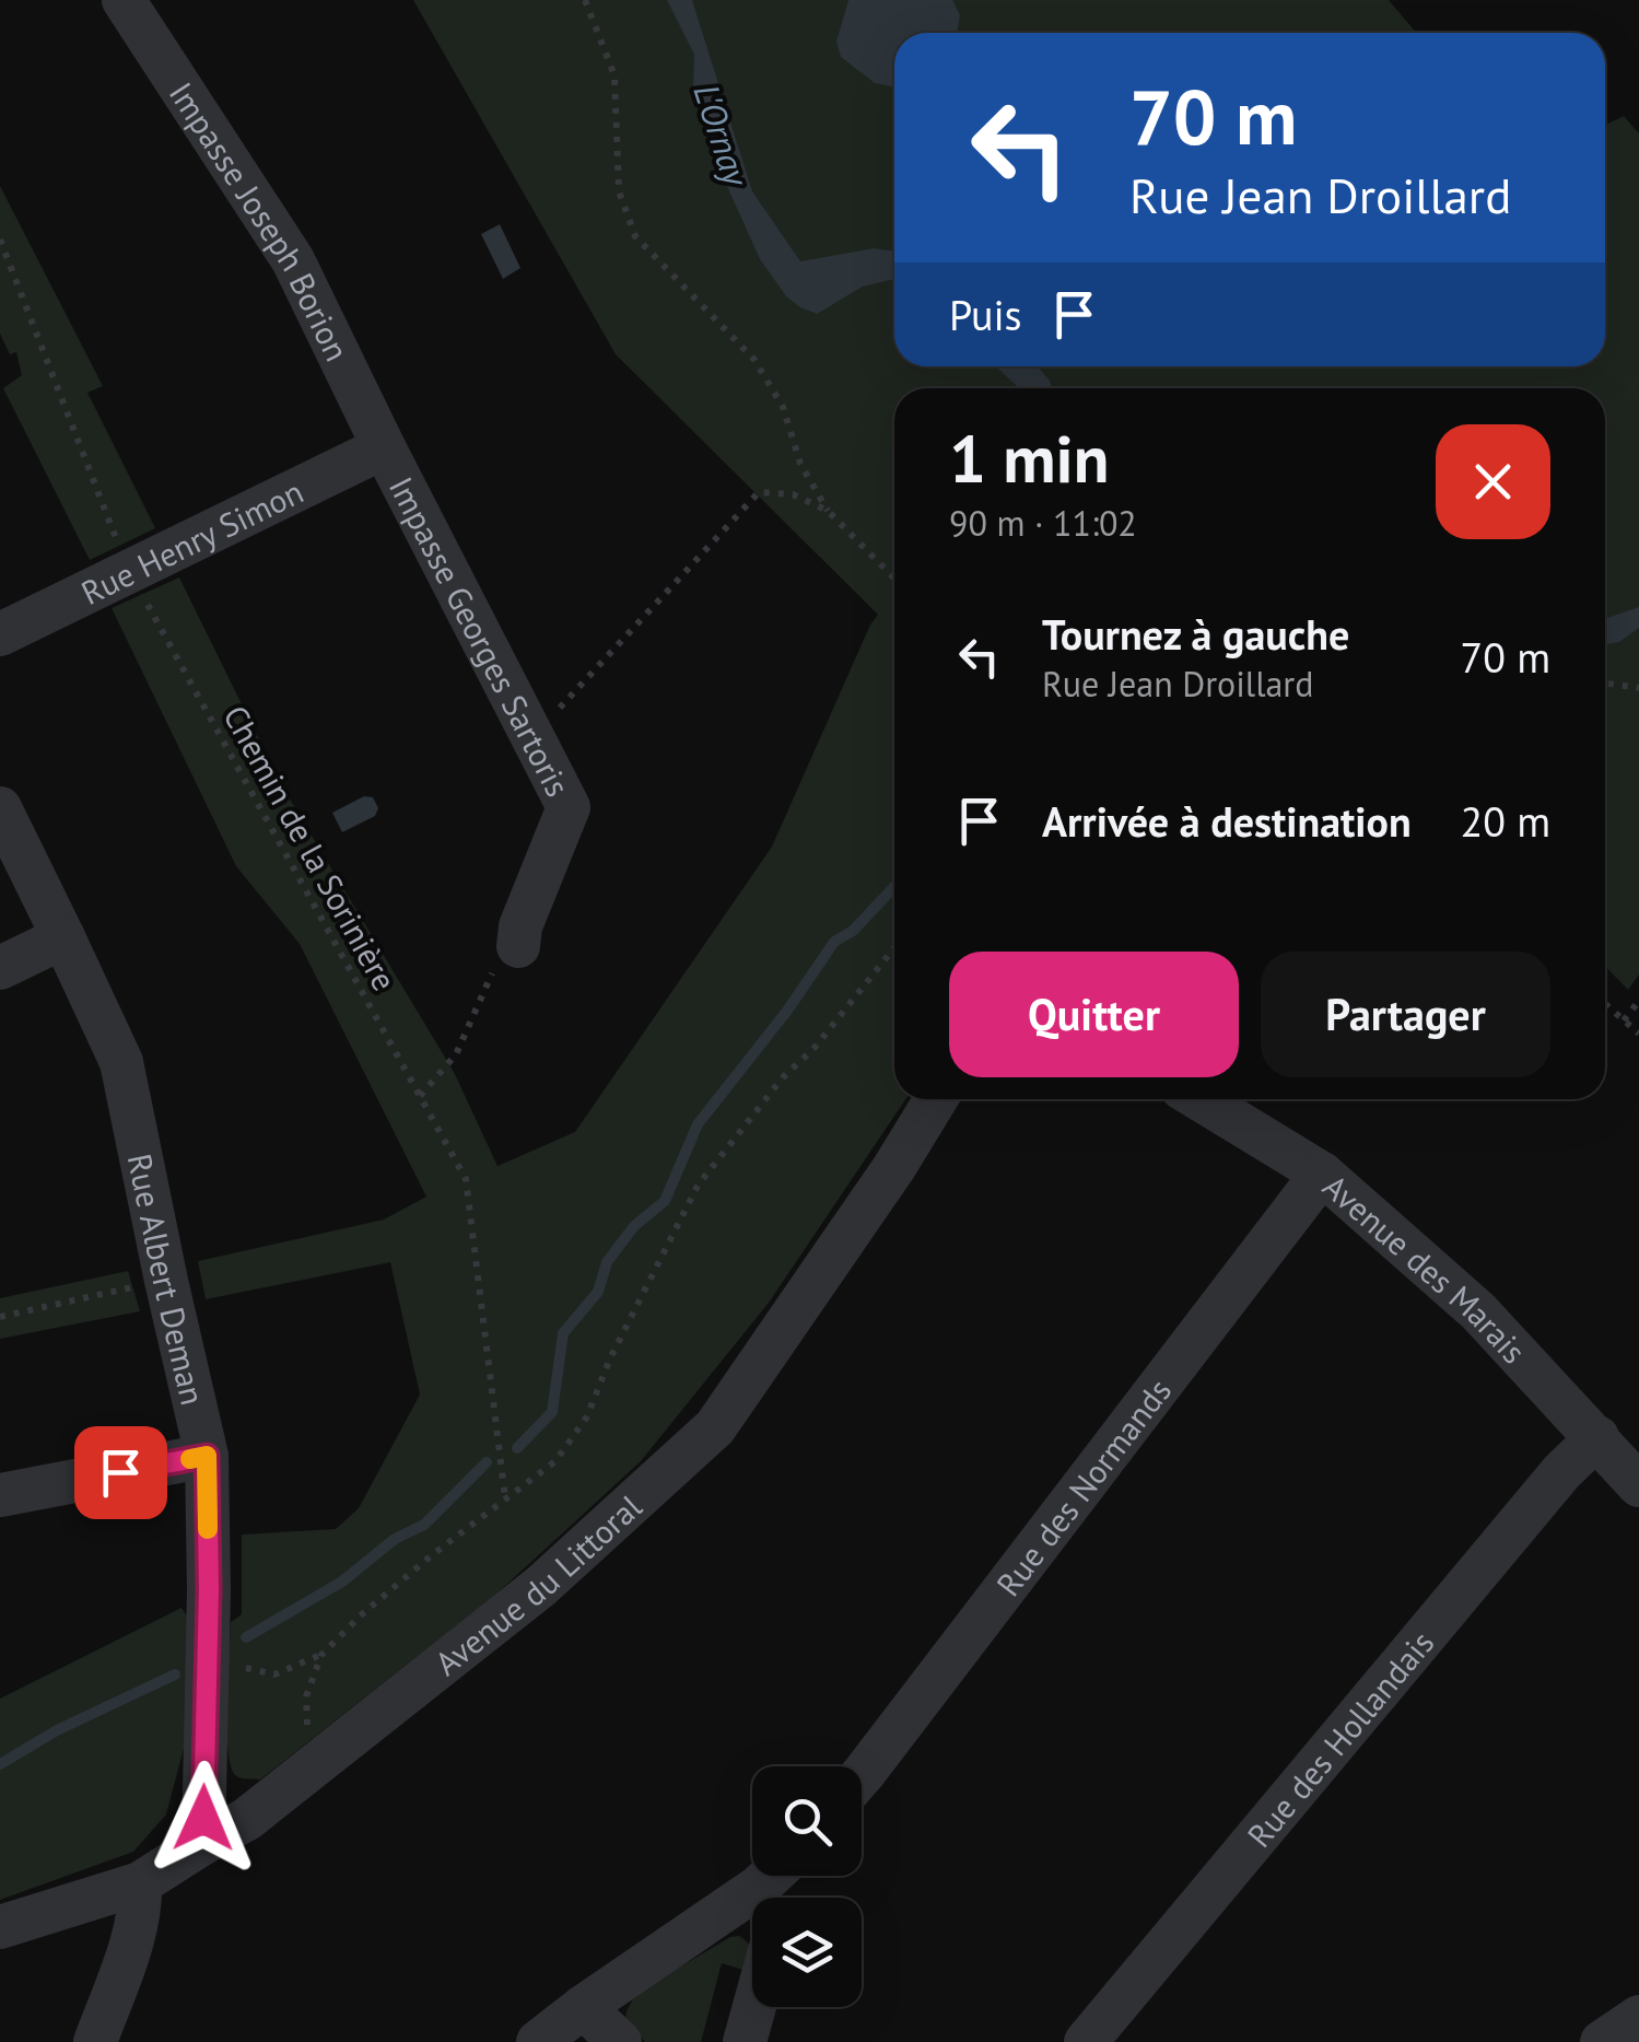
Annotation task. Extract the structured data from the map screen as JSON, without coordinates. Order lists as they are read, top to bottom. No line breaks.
{"streets":{"street":["Impasse Joseph Borion","Rue Henry Simon","Impasse Georges Sartoris","Avenue des Marais","Rue Albert Deman","Rue des Normands","Avenue du Littoral","Rue des Hollandais"],"path":["Chemin de la Sorinière"]},"crossings":[["Impasse Joseph Borion","Rue Henry Simon"],["Impasse Joseph Borion","Impasse Georges Sartoris"],["Rue Henry Simon","Impasse Georges Sartoris"],["Rue Henry Simon","Chemin de la Sorinière"],["Avenue des Marais","Rue des Normands"],["Avenue des Marais","Rue des Hollandais"],["Rue Albert Deman","Avenue du Littoral"]],"water":["L'Ornay"],"page":{"turn":["70 m","Rue Jean Droillard"],"then":"Puis","heading":["1 min","90 m · 11:02"],"list":[{"name":"Tournez à gauche","note":"Rue Jean Droillard","value":"70 m"},{"name":"Arrivée à destination","value":"20 m"}],"buttons":["Quitter","Partager"]}}
